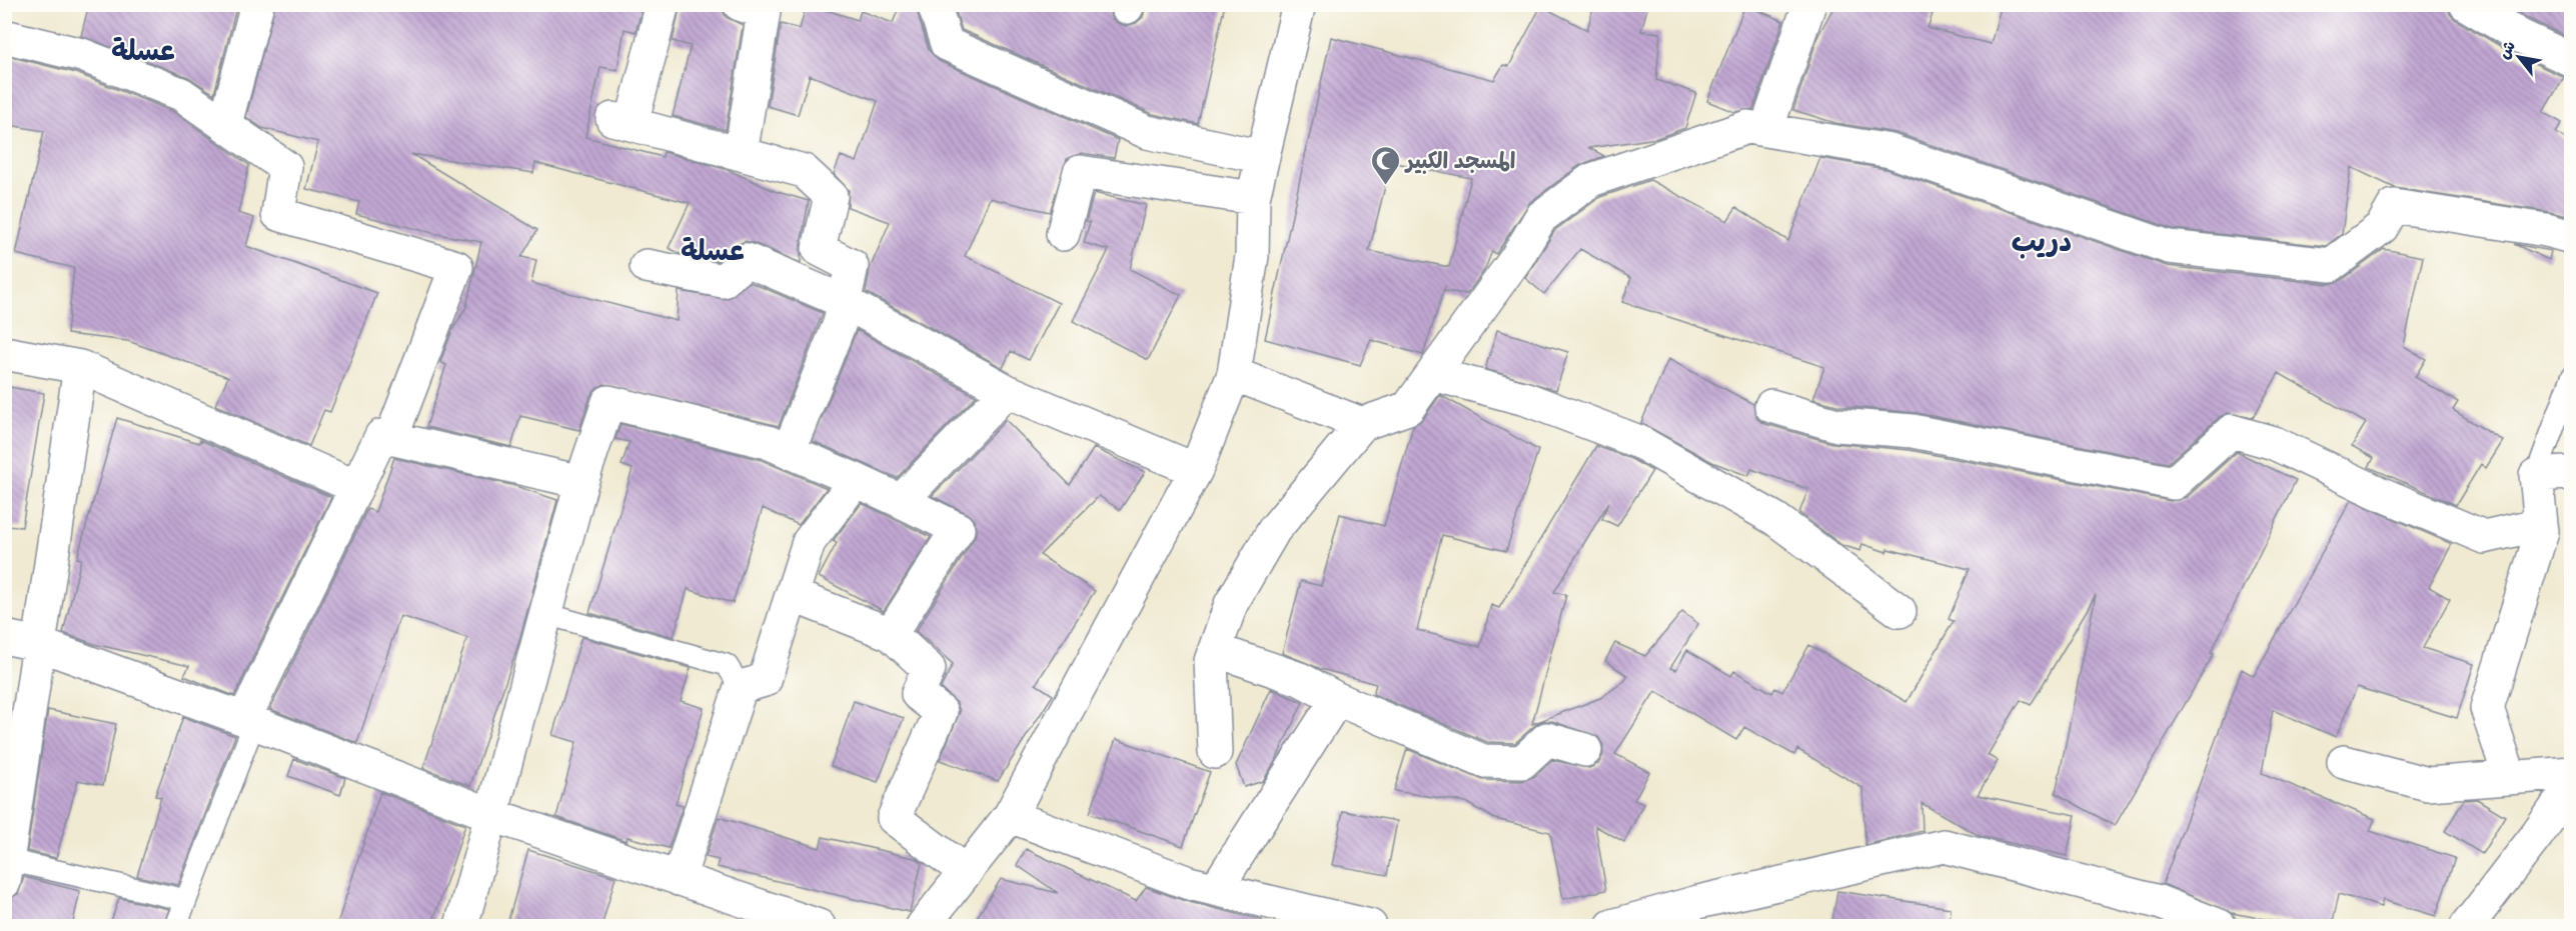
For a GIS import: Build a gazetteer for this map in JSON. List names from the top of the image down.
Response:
{
  "districts": ["عسلة", "دريب", "عسلة"],
  "places": {
    "mosque": ["المسجد الكبير"]
  },
  "north": "top left"
}
